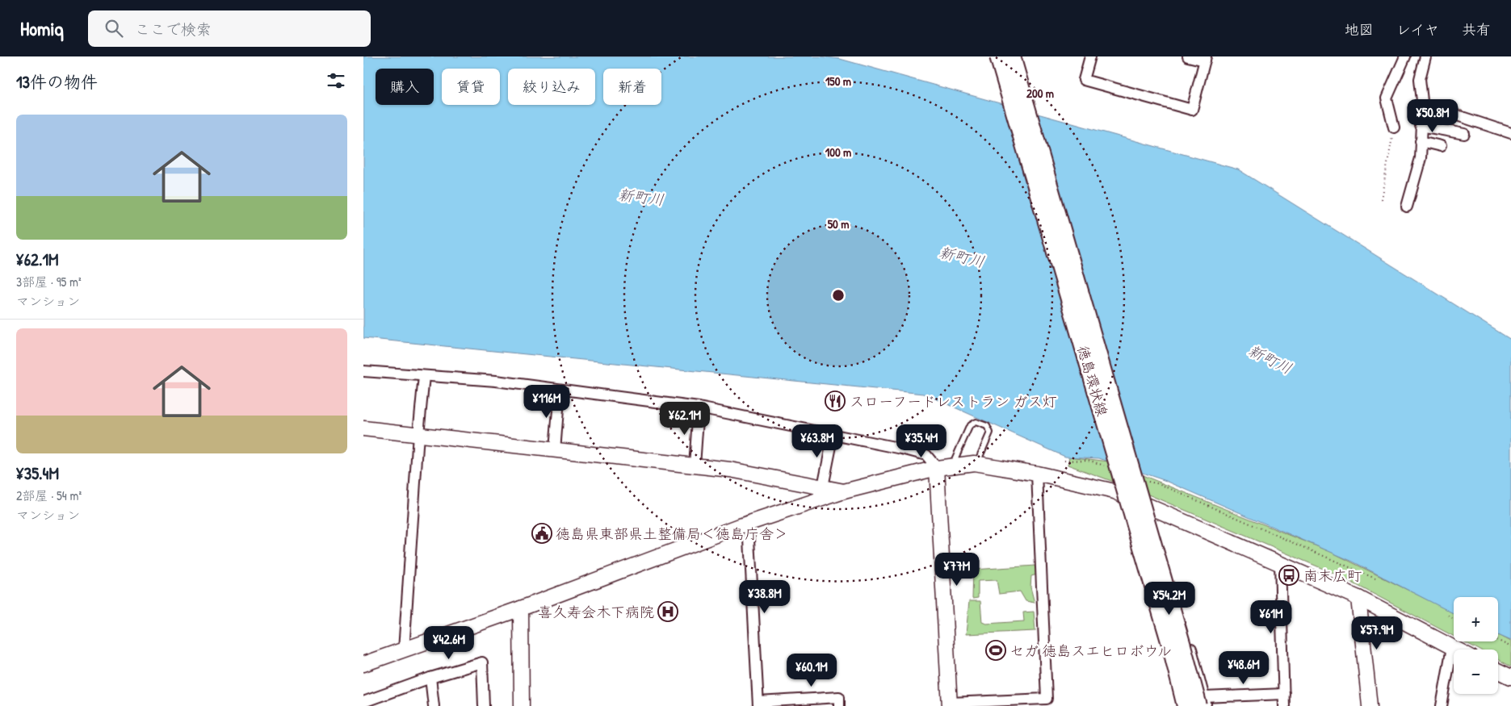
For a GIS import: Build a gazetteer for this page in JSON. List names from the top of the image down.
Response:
{
  "streets": {
    "main road": ["徳島環状線"]
  },
  "water": ["新町川"],
  "places": {
    "restaurant": ["スローフードレストラン ガス灯"],
    "public building": ["徳島県東部県土整備局＜徳島庁舎＞"],
    "bus stop": ["南末広町"],
    "hospital": ["喜久寿会木下病院"],
    "sports": ["セガ 徳島スエヒロボウル"]
  },
  "page": {
    "header": "Homiq",
    "search": "ここで検索",
    "nav": ["地図", "レイヤ", "共有"],
    "heading": "13件の物件",
    "chip": [
      "購入",
      "賃貸",
      "絞り込み",
      "新着"
    ],
    "price": [
      "¥50.8M",
      "¥116M",
      "¥62.1M",
      "¥63.8M",
      "¥35.4M",
      "¥77M",
      "¥38.8M",
      "¥54.2M",
      "¥61M",
      "¥57.9M",
      "¥42.6M",
      "¥48.6M",
      "¥60.1M"
    ],
    "list": [
      {
        "name": "¥62.1M",
        "note": "3部屋 · 95 m² · マンション"
      },
      {
        "name": "¥35.4M",
        "note": "2部屋 · 54 m² · マンション"
      }
    ],
    "map_buttons": ["+", "−"]
  },
  "rings": [
    "150 m",
    "200 m",
    "100 m",
    "50 m"
  ]
}
